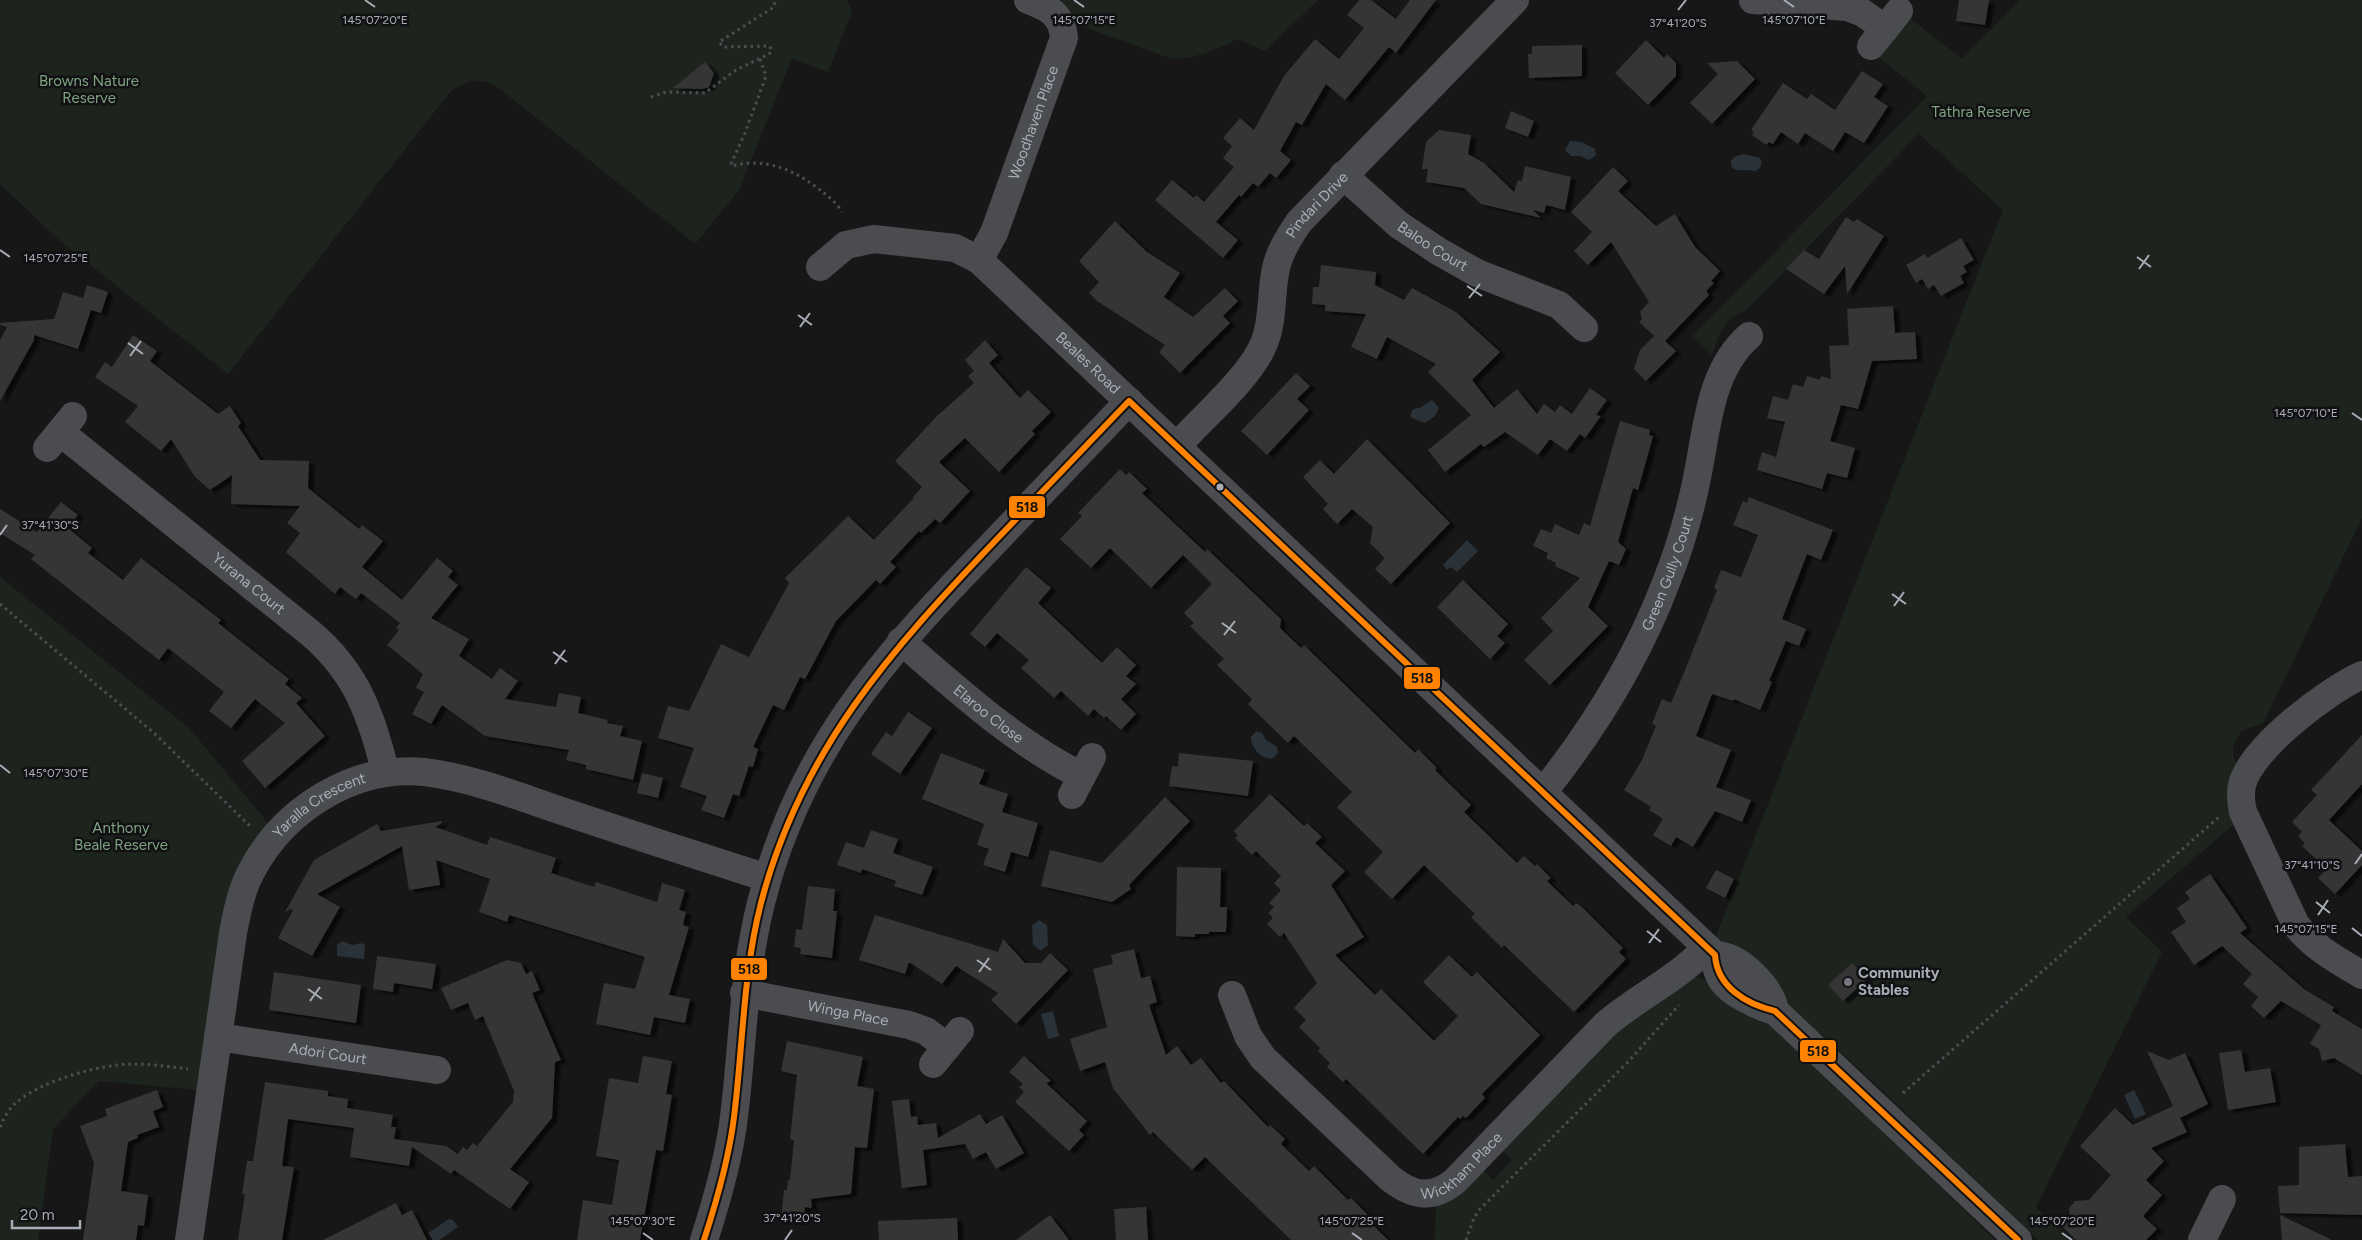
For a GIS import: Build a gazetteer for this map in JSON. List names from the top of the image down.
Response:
{
  "streets": {
    "street": [
      "Woodhaven Place",
      "Pindari Drive",
      "Baloo Court",
      "Beales Road",
      "Green Gully Court",
      "Yurana Court",
      "Elaroo Close",
      "Yaralla Crescent",
      "Winga Place",
      "Adori Court",
      "Wickham Place"
    ]
  },
  "crossings": [
    ["Woodhaven Place", "Beales Road"],
    ["Pindari Drive", "Baloo Court"],
    ["Pindari Drive", "Beales Road"],
    ["Beales Road", "Green Gully Court"],
    ["Beales Road", "Wickham Place"],
    ["Yurana Court", "Yaralla Crescent"],
    ["Yaralla Crescent", "Adori Court"]
  ],
  "parks": ["Browns Nature Reserve", "Tathra Reserve", "Anthony Beale Reserve"],
  "places": ["Community Stables"],
  "lines": ["transit line 518"],
  "scale_bar": "20 m",
  "coordinates": [
    "145°07'20\"E",
    "145°07'15\"E",
    "145°07'10\"E",
    "37°41'20\"S",
    "145°07'25\"E",
    "37°41'30\"S",
    "145°07'30\"E",
    "37°41'10\"S"
  ]
}
